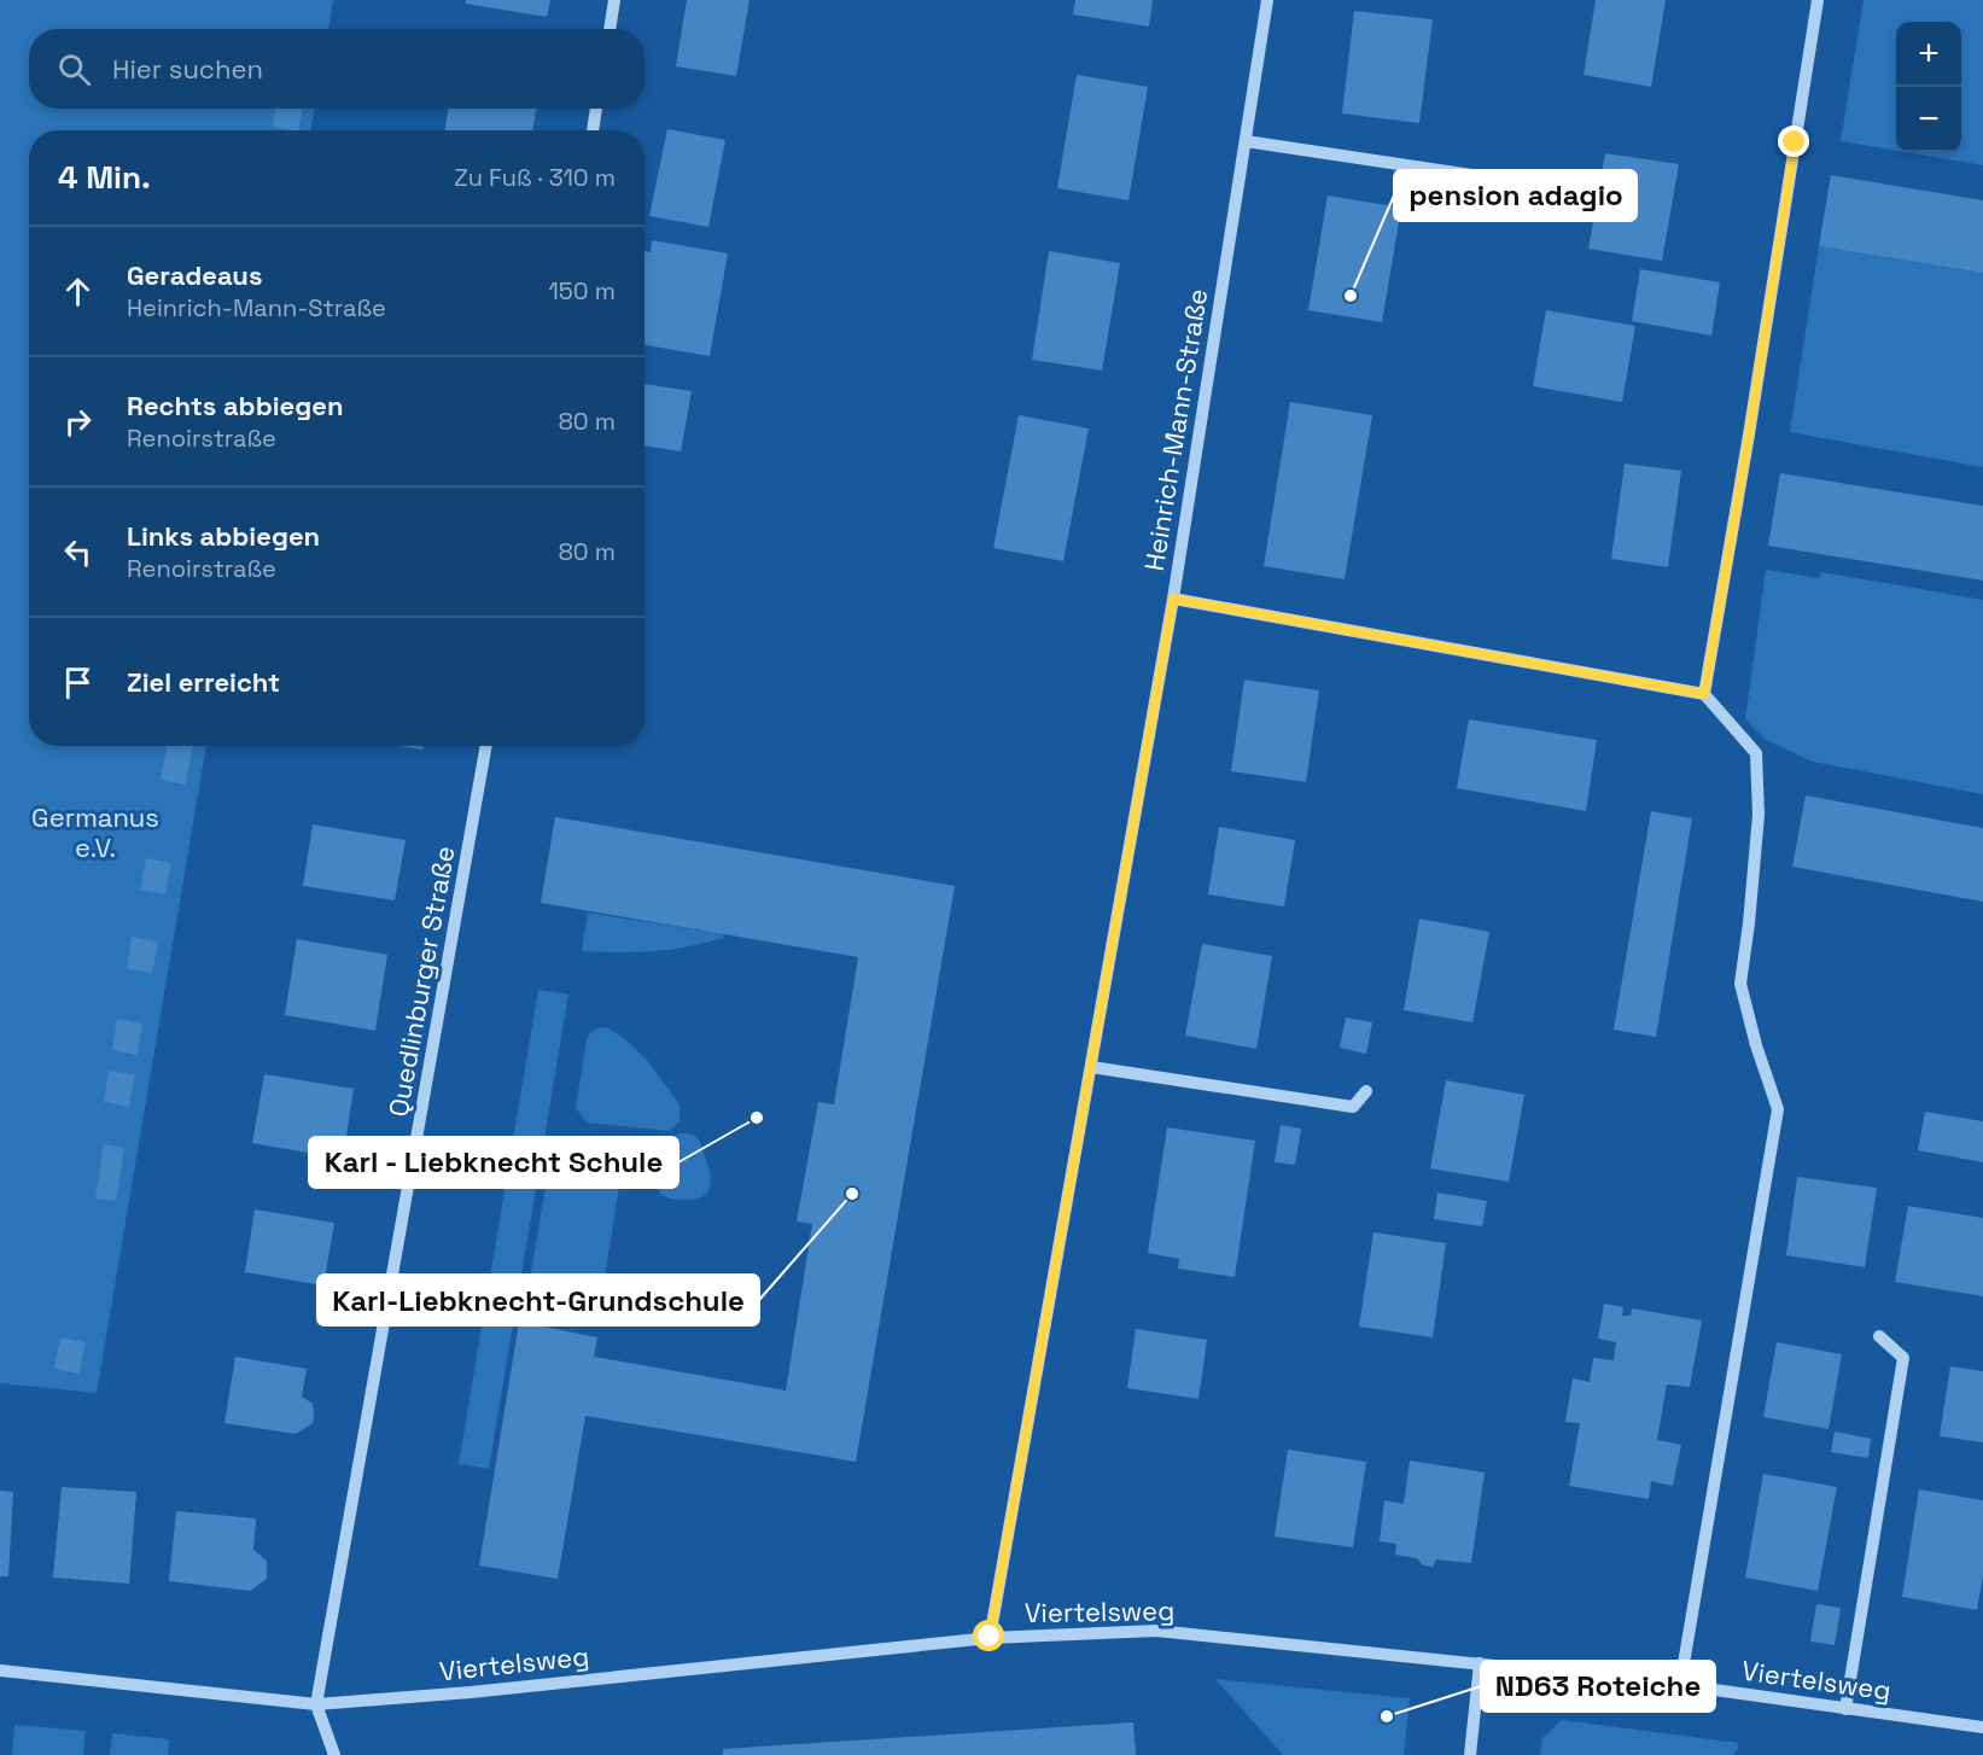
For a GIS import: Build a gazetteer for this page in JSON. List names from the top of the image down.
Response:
{
  "streets": {
    "street": ["Heinrich-Mann-Straße", "Quedlinburger Straße", "Viertelsweg"]
  },
  "crossings": [
    ["Heinrich-Mann-Straße", "Viertelsweg"],
    ["Quedlinburger Straße", "Viertelsweg"]
  ],
  "parks": ["Germanus e.V."],
  "places": [
    "pension adagio",
    "Karl - Liebknecht Schule",
    "Karl-Liebknecht-Grundschule",
    "ND63 Roteiche"
  ],
  "page": {
    "map_buttons": ["+", "−"],
    "search": "Hier suchen",
    "heading": ["4 Min.", "Zu Fuß · 310 m"],
    "list": [
      ["Geradeaus", "Heinrich-Mann-Straße", "150 m"],
      ["Rechts abbiegen", "Renoirstraße", "80 m"],
      ["Links abbiegen", "Renoirstraße", "80 m"],
      "Ziel erreicht"
    ]
  }
}
